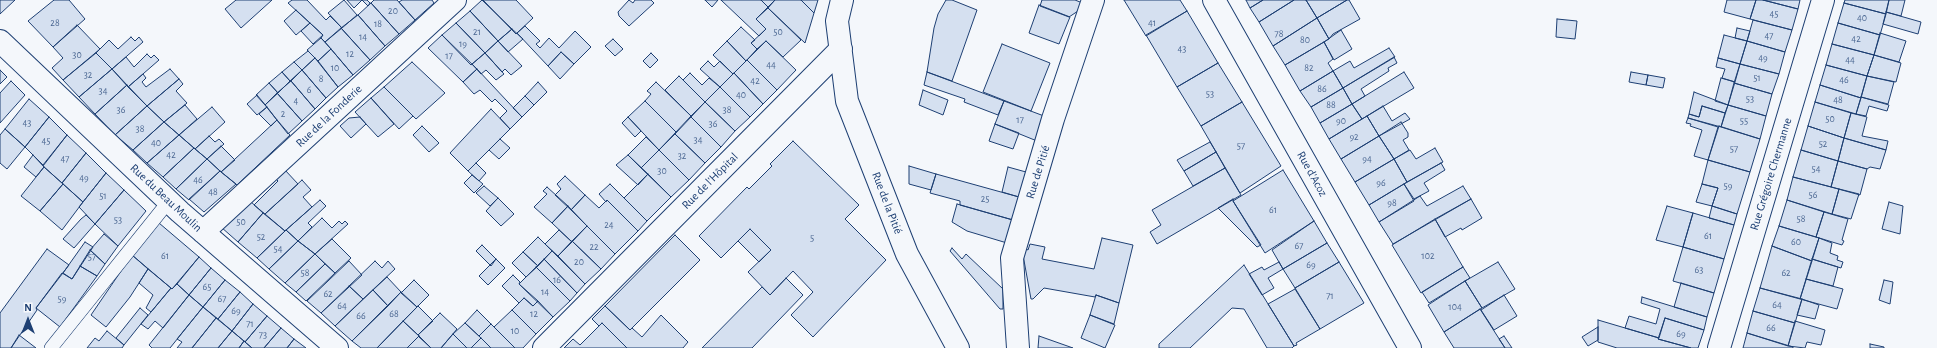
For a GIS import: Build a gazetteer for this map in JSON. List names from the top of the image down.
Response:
{
  "streets": {
    "street": [
      "Rue de la Fonderie",
      "Rue de Pitié",
      "Rue d'Acoz",
      "Rue Grégoire Chermanne",
      "Rue de l'Hôpital",
      "Rue du Beau Moulin",
      "Rue de la Pitié"
    ]
  },
  "crossings": [
    ["Rue de la Fonderie", "Rue du Beau Moulin"],
    ["Rue de l'Hôpital", "Rue de la Pitié"]
  ],
  "house_numbers": [
    "20",
    "45",
    "40",
    "28",
    "41",
    "18",
    "21",
    "50",
    "78",
    "47",
    "14",
    "42",
    "80",
    "19",
    "43",
    "12",
    "30",
    "17",
    "49",
    "44",
    "44",
    "10",
    "82",
    "32",
    "51",
    "8",
    "46",
    "42",
    "86",
    "6",
    "34",
    "53",
    "40",
    "53",
    "48",
    "4",
    "88",
    "36",
    "38",
    "2",
    "50",
    "17",
    "90",
    "55",
    "43",
    "36",
    "38",
    "92",
    "34",
    "45",
    "40",
    "52",
    "57",
    "57",
    "42",
    "32",
    "47",
    "94",
    "54",
    "30",
    "49",
    "46",
    "96",
    "59",
    "48",
    "56",
    "51",
    "25",
    "98",
    "61",
    "58",
    "53",
    "50",
    "24",
    "61",
    "52",
    "5",
    "60",
    "67",
    "22",
    "54",
    "61",
    "102",
    "57",
    "20",
    "69",
    "63",
    "58",
    "62",
    "16",
    "65",
    "14",
    "62",
    "71",
    "59",
    "67",
    "64",
    "64",
    "104",
    "69",
    "68",
    "12",
    "66",
    "71",
    "66",
    "10",
    "69",
    "73"
  ],
  "north": "top"
}
